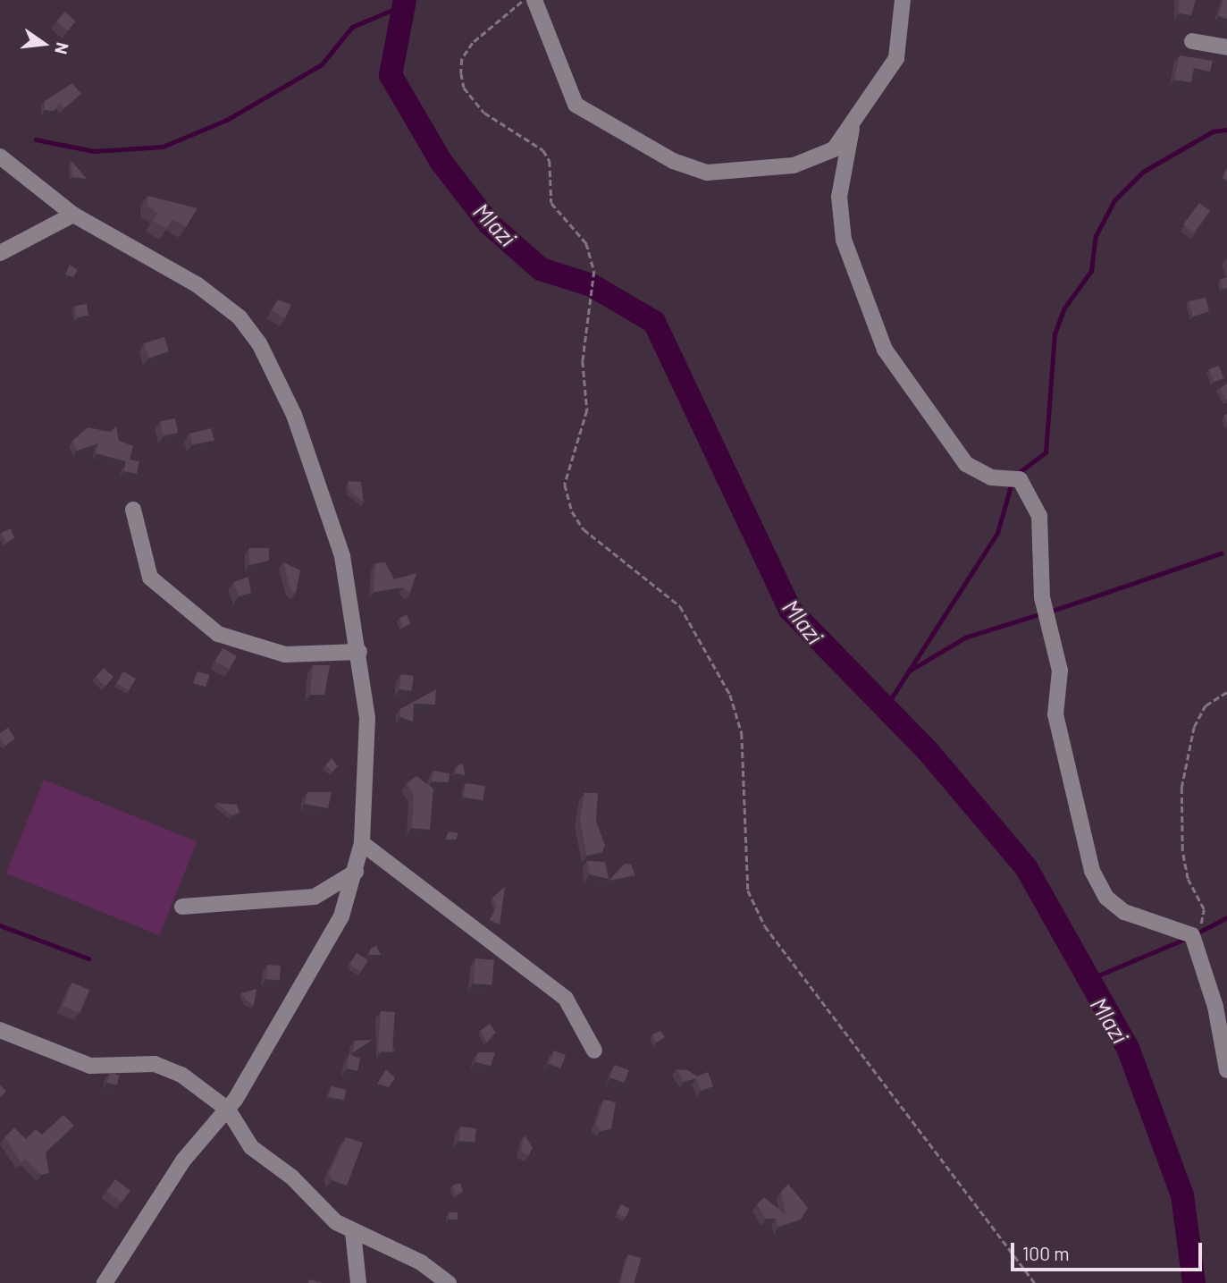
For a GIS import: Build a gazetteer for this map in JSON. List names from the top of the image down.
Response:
{
  "water": ["Mlazi"],
  "scale_bar": "100 m",
  "north": "right"
}
